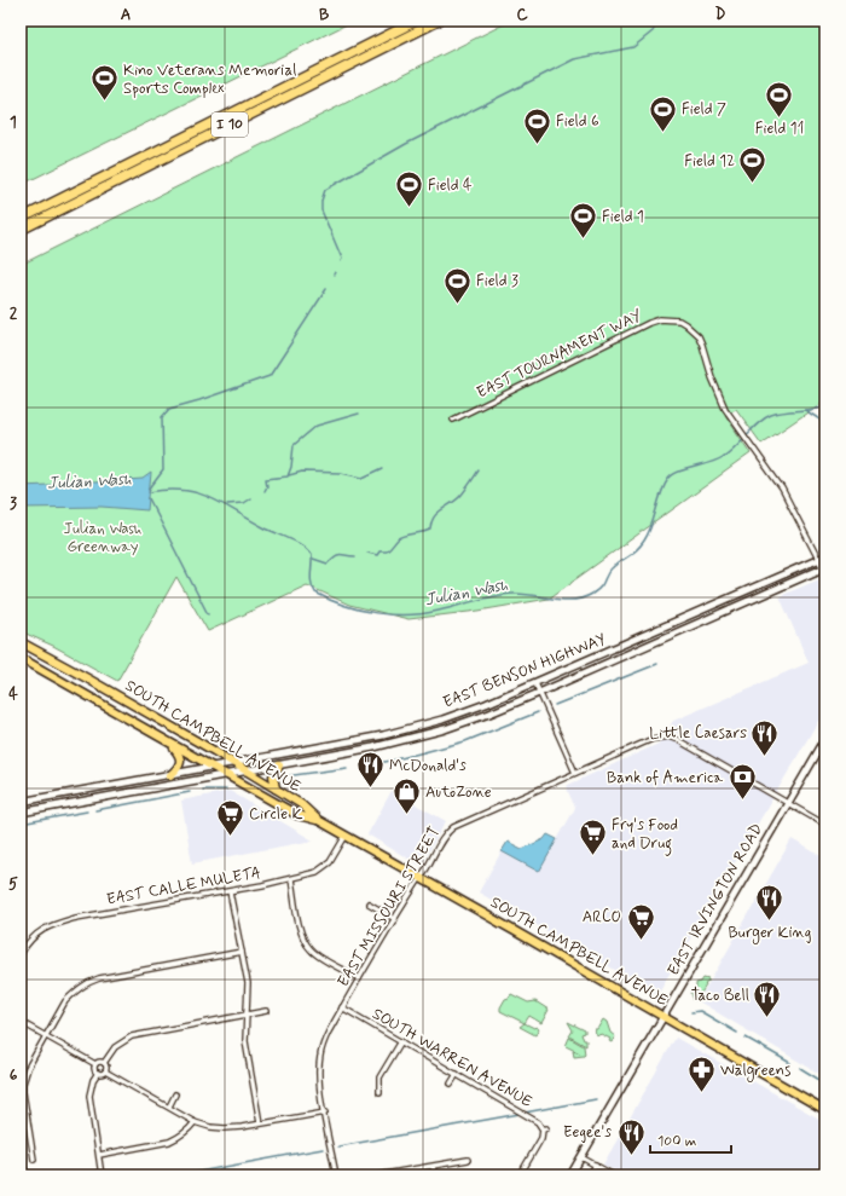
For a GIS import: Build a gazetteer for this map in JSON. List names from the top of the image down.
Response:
{
  "streets": {
    "highway": ["I 10"],
    "main road": ["EAST BENSON HIGHWAY", "SOUTH CAMPBELL AVENUE", "EAST IRVINGTON ROAD"],
    "street": [
      "EAST TOURNAMENT WAY",
      "EAST CALLE MULETA",
      "EAST MISSOURI STREET",
      "SOUTH WARREN AVENUE"
    ]
  },
  "crossings": [
    ["EAST TOURNAMENT WAY", "EAST BENSON HIGHWAY"],
    ["EAST BENSON HIGHWAY", "SOUTH CAMPBELL AVENUE"],
    ["SOUTH CAMPBELL AVENUE", "EAST CALLE MULETA"],
    ["SOUTH CAMPBELL AVENUE", "EAST IRVINGTON ROAD"],
    ["SOUTH CAMPBELL AVENUE", "EAST MISSOURI STREET"],
    ["EAST IRVINGTON ROAD", "EAST MISSOURI STREET"],
    ["EAST MISSOURI STREET", "SOUTH WARREN AVENUE"]
  ],
  "water": ["Julian Wash"],
  "parks": ["Julian Wash Greenway"],
  "places": {
    "sports": [
      "Kino Veterans Memorial Sports Complex",
      "Field 11",
      "Field 7",
      "Field 6",
      "Field 12",
      "Field 4",
      "Field 1",
      "Field 3"
    ],
    "restaurant": [
      "Little Caesars",
      "McDonald's",
      "Burger King",
      "Taco Bell",
      "Eegee's"
    ],
    "bank": ["Bank of America"],
    "shop": ["AutoZone"],
    "supermarket": ["Circle K", "Fry's Food and Drug", "ARCO"],
    "pharmacy": ["Walgreens"]
  },
  "scale_bar": "100 m",
  "grid": {
    "columns": [
      "A",
      "B",
      "C",
      "D"
    ],
    "rows": [
      "1",
      "2",
      "3",
      "4",
      "5",
      "6"
    ]
  }
}
